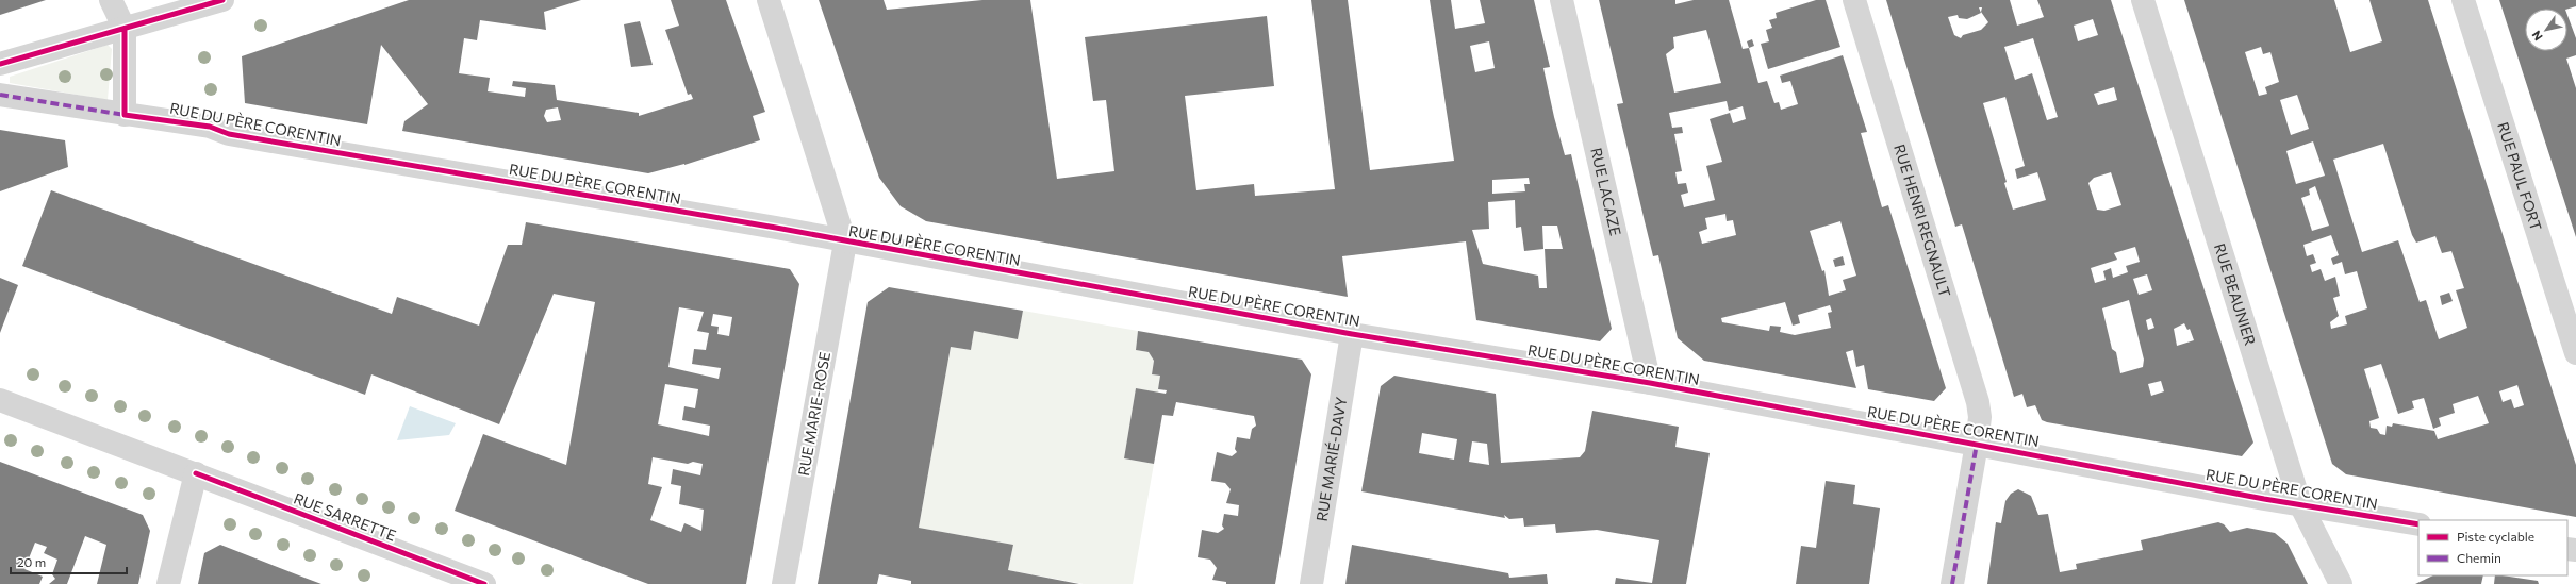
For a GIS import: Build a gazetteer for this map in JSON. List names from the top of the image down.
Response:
{
  "streets": {
    "street": [
      "RUE DU PÈRE CORENTIN",
      "RUE PAUL FORT",
      "RUE LACAZE",
      "RUE HENRI REGNAULT",
      "RUE BEAUNIER",
      "RUE MARIE-ROSE",
      "RUE MARIÉ-DAVY",
      "RUE SARRETTE"
    ]
  },
  "crossings": [
    ["RUE DU PÈRE CORENTIN", "RUE LACAZE"],
    ["RUE DU PÈRE CORENTIN", "RUE HENRI REGNAULT"],
    ["RUE DU PÈRE CORENTIN", "RUE BEAUNIER"],
    ["RUE DU PÈRE CORENTIN", "RUE MARIE-ROSE"],
    ["RUE DU PÈRE CORENTIN", "RUE MARIÉ-DAVY"]
  ],
  "legend": ["Piste cyclable", "Chemin"],
  "scale_bar": "20 m",
  "north": "bottom left"
}
